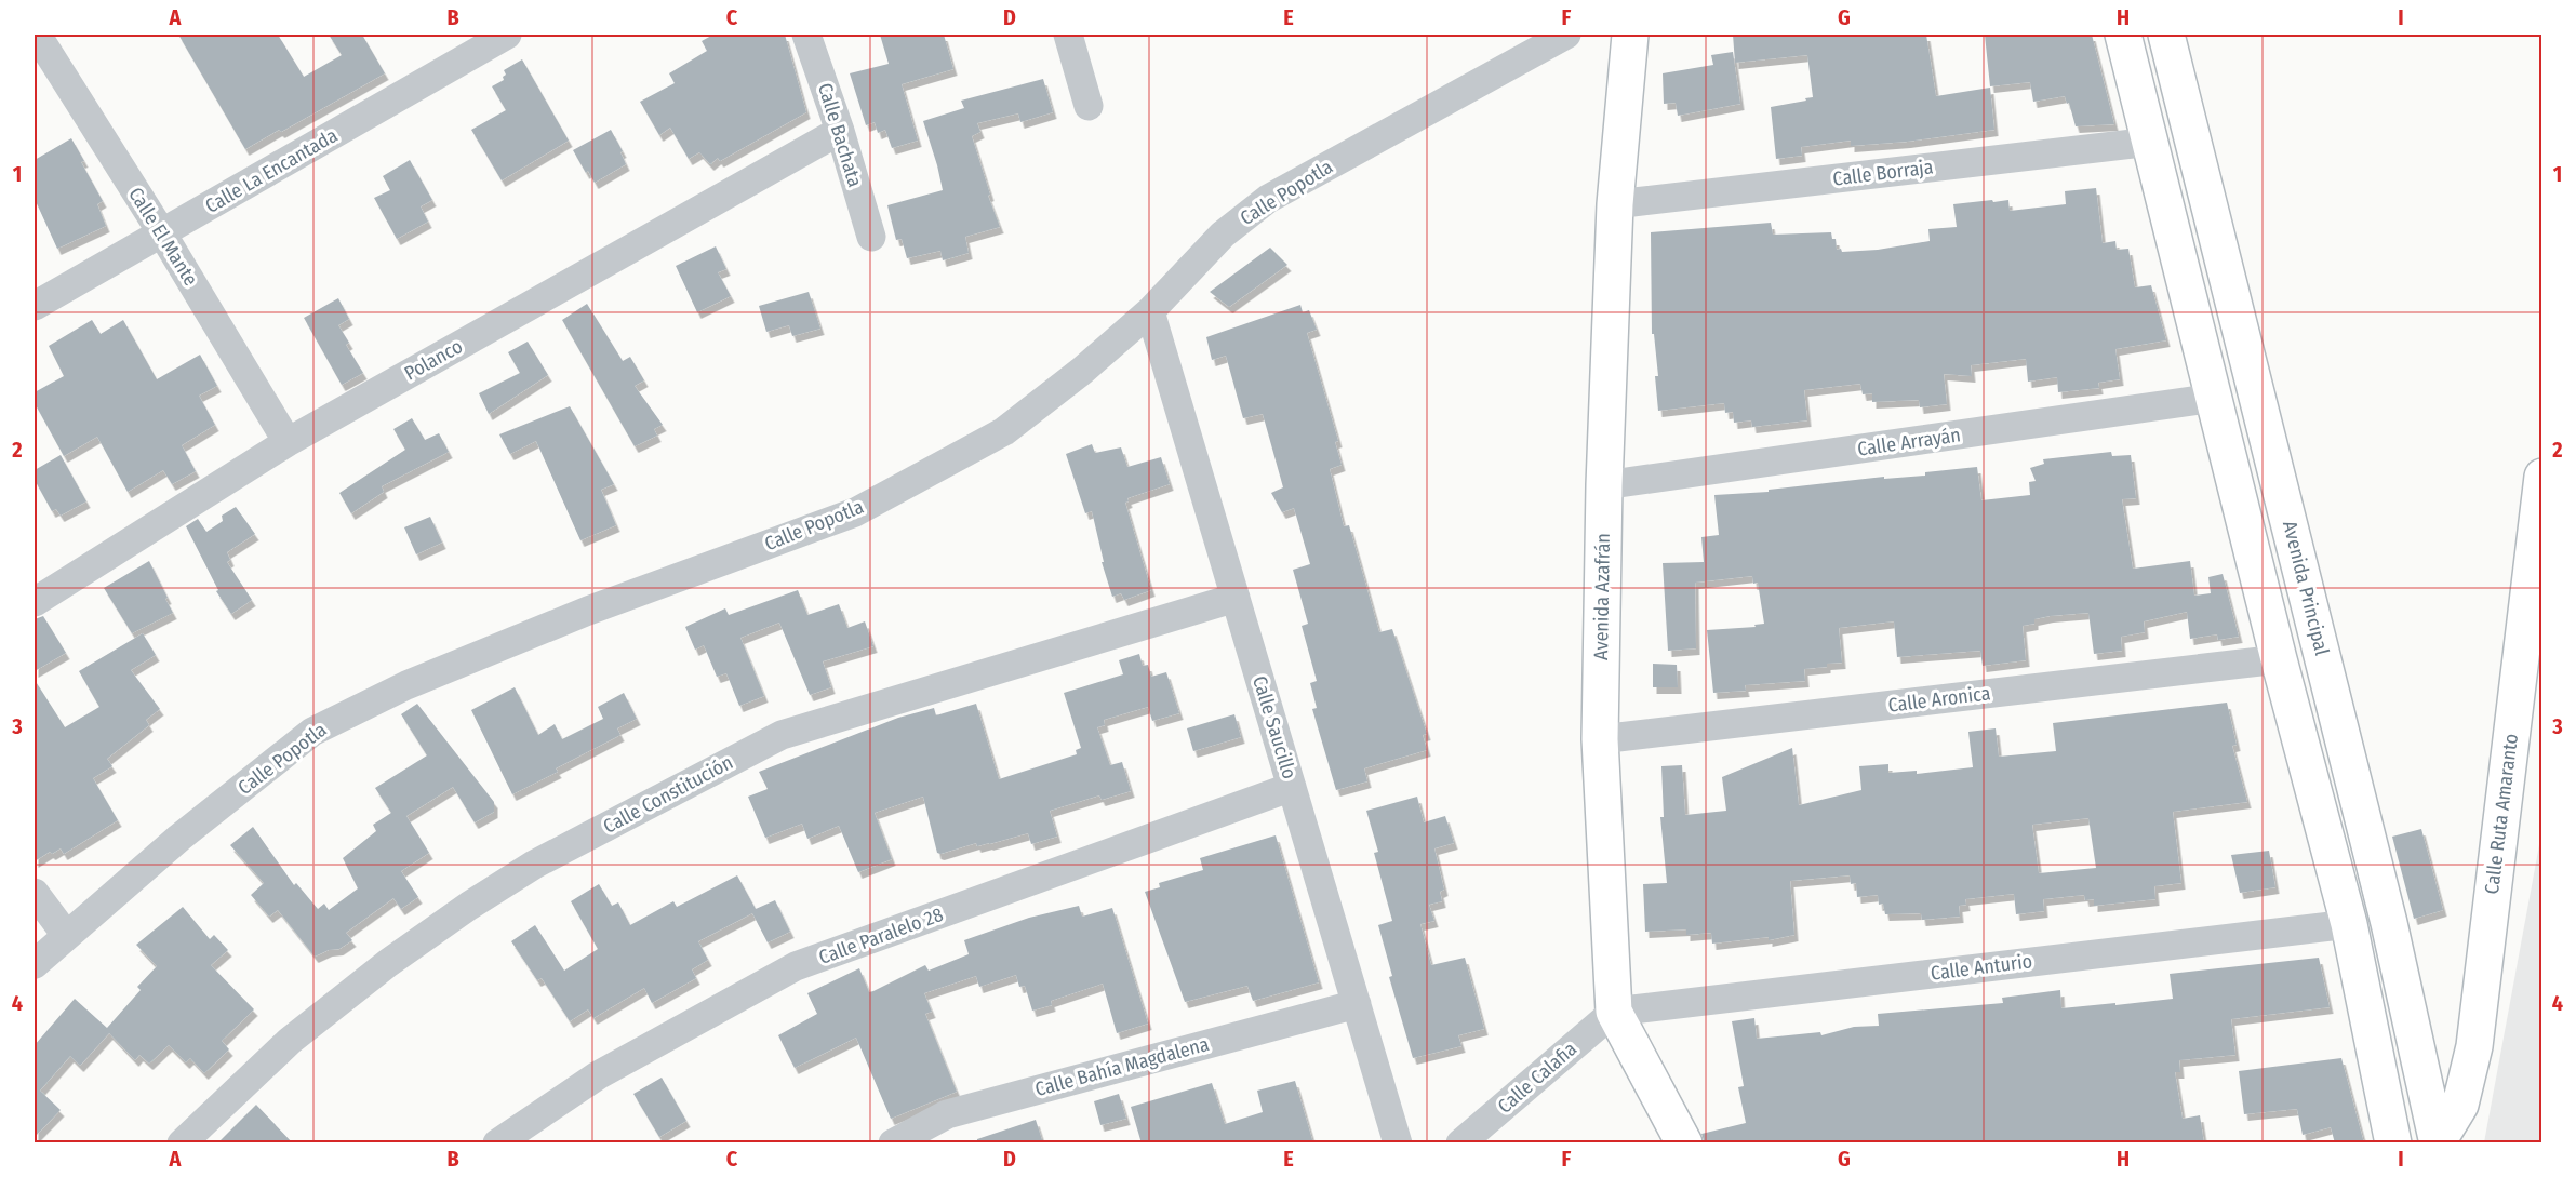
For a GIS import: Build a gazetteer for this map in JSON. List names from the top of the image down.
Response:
{
  "streets": {
    "street": [
      "Calle Bachata",
      "Calle La Encantada",
      "Calle Borraja",
      "Calle Popotla",
      "Calle El Mante",
      "Polanco",
      "Calle Arrayán",
      "Avenida Principal",
      "Avenida Azafrán",
      "Calle Aronica",
      "Calle Saucillo",
      "Calle Constitución",
      "Calle Ruta Amaranto",
      "Calle Paralelo 28",
      "Calle Anturio",
      "Calle Bahía Magdalena",
      "Calle Calafia"
    ]
  },
  "crossings": [
    ["Calle Bachata", "Polanco"],
    ["Calle La Encantada", "Calle El Mante"],
    ["Calle Borraja", "Avenida Azafrán"],
    ["Calle Popotla", "Calle Saucillo"],
    ["Calle El Mante", "Polanco"],
    ["Calle Arrayán", "Avenida Azafrán"],
    ["Avenida Principal", "Calle Ruta Amaranto"],
    ["Avenida Azafrán", "Calle Aronica"],
    ["Avenida Azafrán", "Calle Anturio"],
    ["Avenida Azafrán", "Calle Calafia"],
    ["Calle Saucillo", "Calle Constitución"],
    ["Calle Saucillo", "Calle Paralelo 28"],
    ["Calle Saucillo", "Calle Bahía Magdalena"],
    ["Calle Anturio", "Calle Calafia"]
  ],
  "grid": {
    "columns": [
      "A",
      "B",
      "C",
      "D",
      "E",
      "F",
      "G",
      "H",
      "I"
    ],
    "rows": [
      "1",
      "2",
      "3",
      "4"
    ]
  }
}
